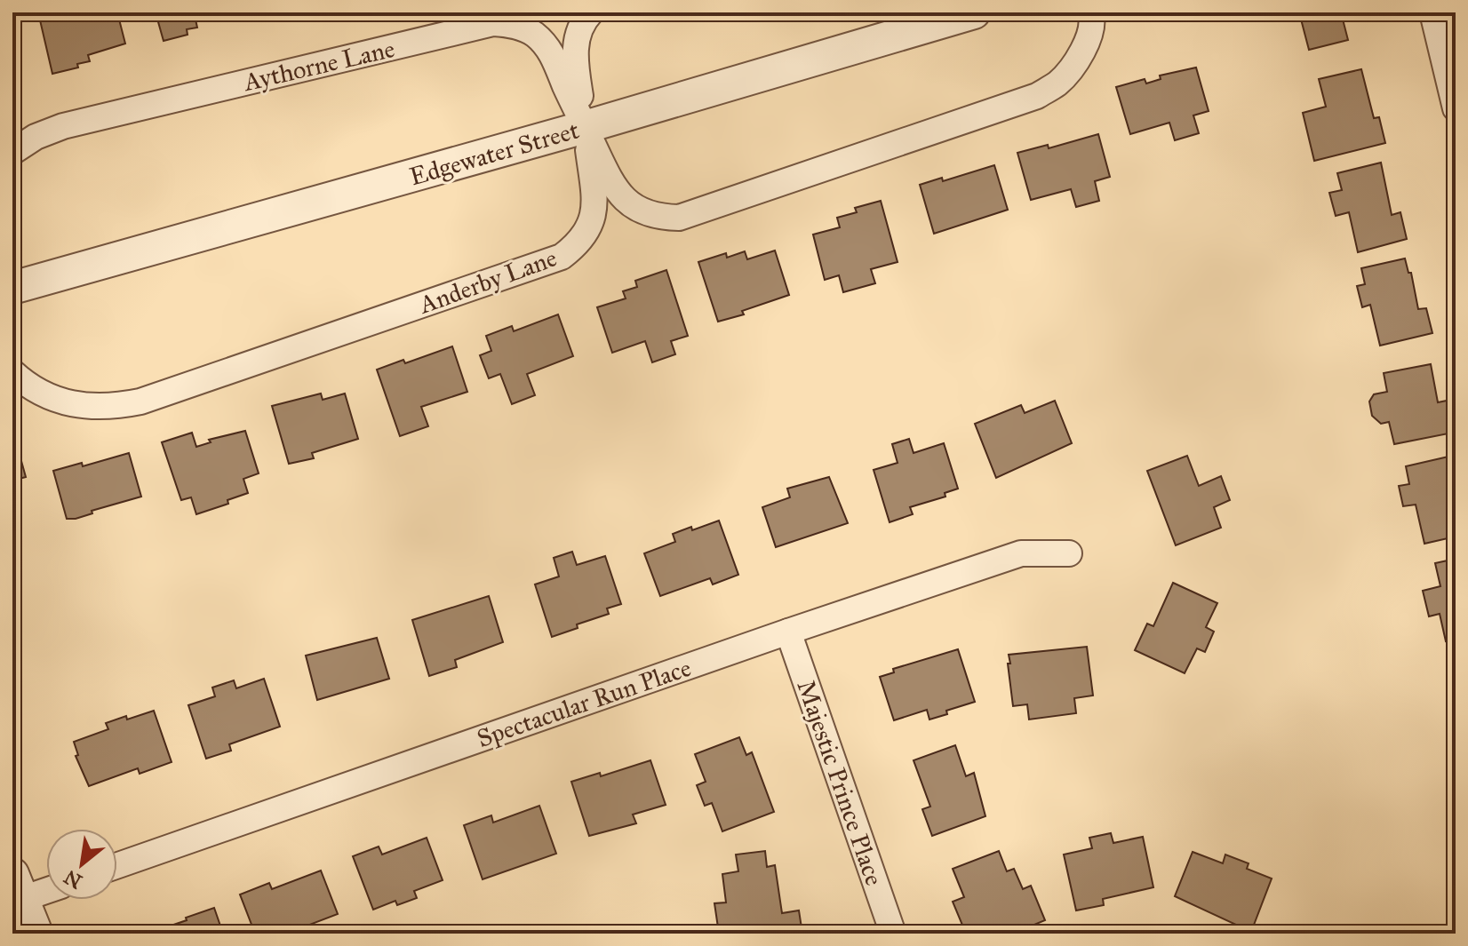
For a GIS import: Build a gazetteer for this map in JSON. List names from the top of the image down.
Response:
{
  "streets": {
    "street": [
      "Aythorne Lane",
      "Edgewater Street",
      "Anderby Lane",
      "Spectacular Run Place",
      "Majestic Prince Place"
    ]
  },
  "crossings": [
    ["Aythorne Lane", "Edgewater Street"],
    ["Aythorne Lane", "Anderby Lane"],
    ["Edgewater Street", "Anderby Lane"],
    ["Spectacular Run Place", "Majestic Prince Place"]
  ],
  "north": "bottom left"
}
